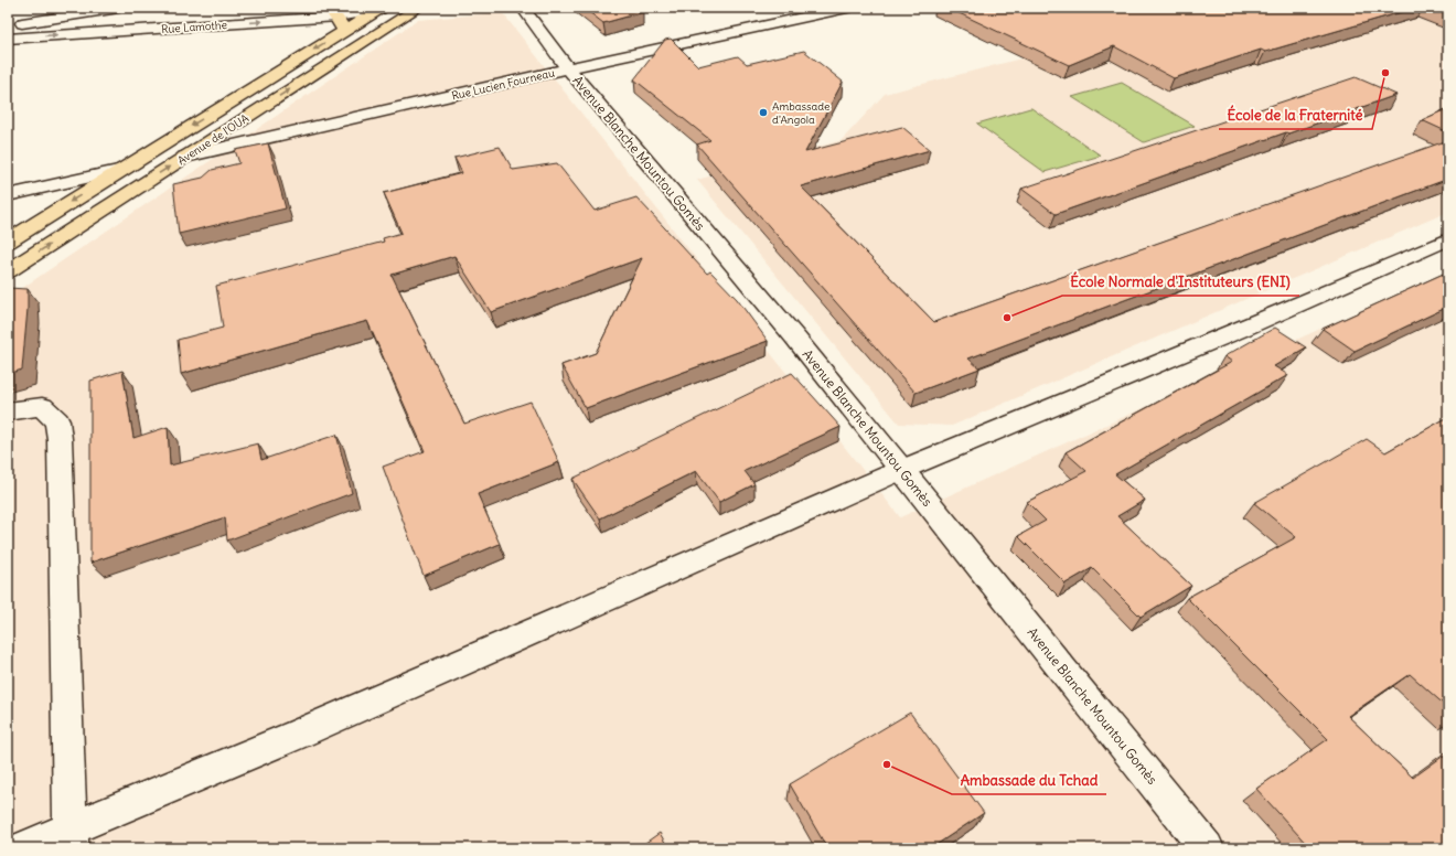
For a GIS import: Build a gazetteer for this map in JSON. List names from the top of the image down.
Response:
{
  "streets": {
    "main road": ["Avenue de l'OUA"],
    "street": ["Rue Lamothe", "Rue Lucien Fourneau", "Avenue Blanche Mountou Gomès"]
  },
  "crossings": [
    ["Rue Lamothe", "Avenue de l'OUA"],
    ["Rue Lucien Fourneau", "Avenue de l'OUA"],
    ["Rue Lucien Fourneau", "Avenue Blanche Mountou Gomès"]
  ],
  "places": [
    "École de la Fraternité",
    "Ambassade d'Angola",
    "École Normale d'Instituteurs (ENI)",
    "Ambassade du Tchad"
  ]
}
